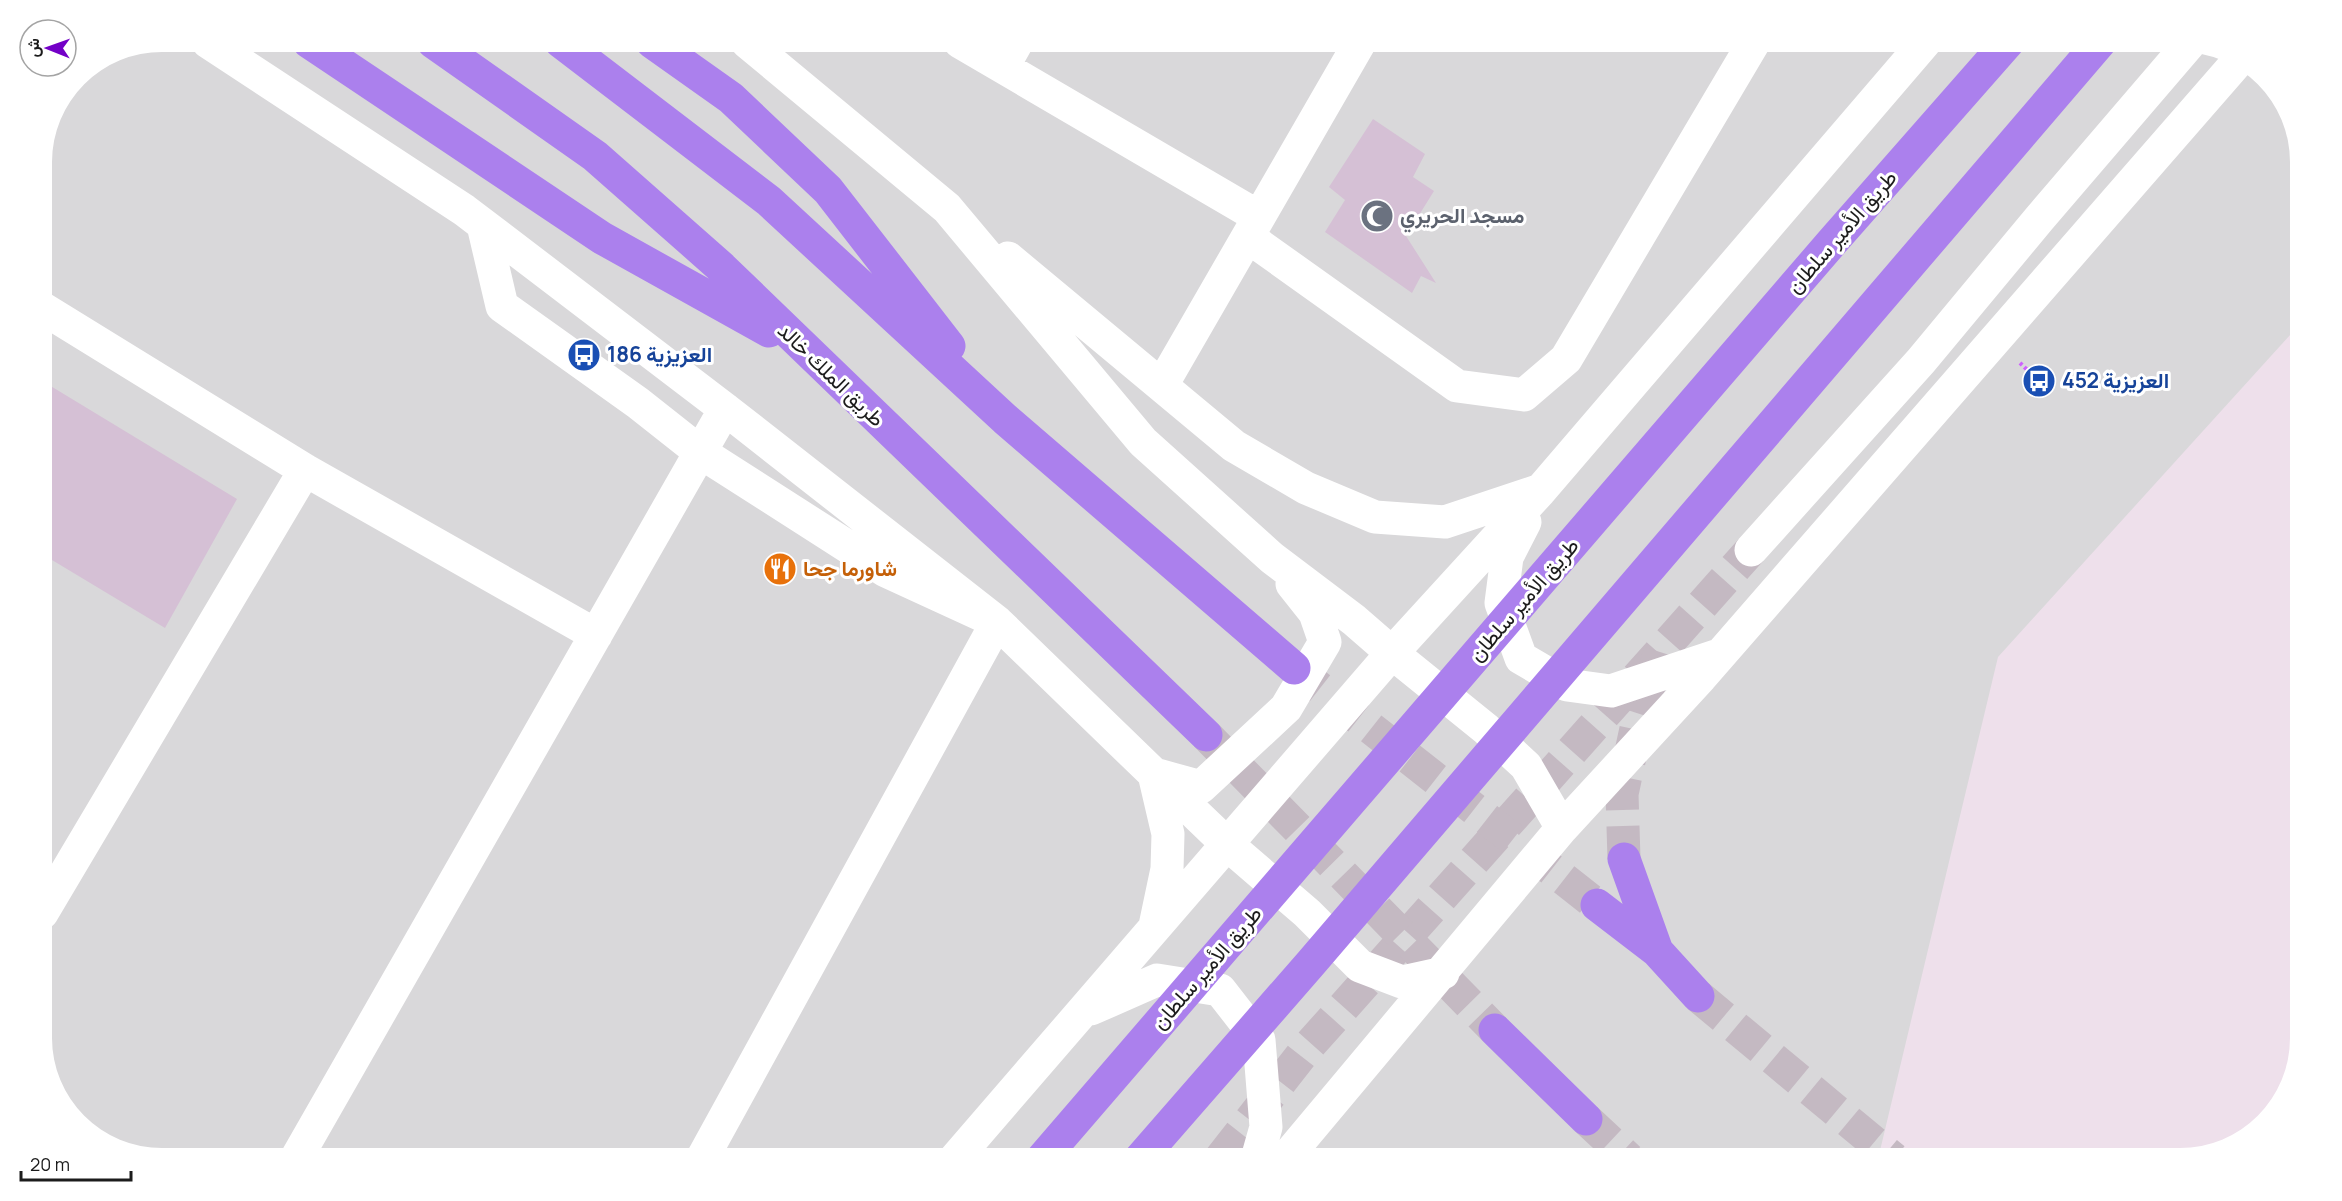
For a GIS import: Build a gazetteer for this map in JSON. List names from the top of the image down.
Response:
{
  "streets": {
    "highway": ["طريق الأمير سلطان", "طريق الملك خالد"]
  },
  "places": {
    "mosque": ["مسجد الحريري"],
    "bus stop": ["العزيزية 186", "العزيزية 452"],
    "restaurant": ["شاورما جحا"]
  },
  "scale_bar": "20 m",
  "north": "left"
}
